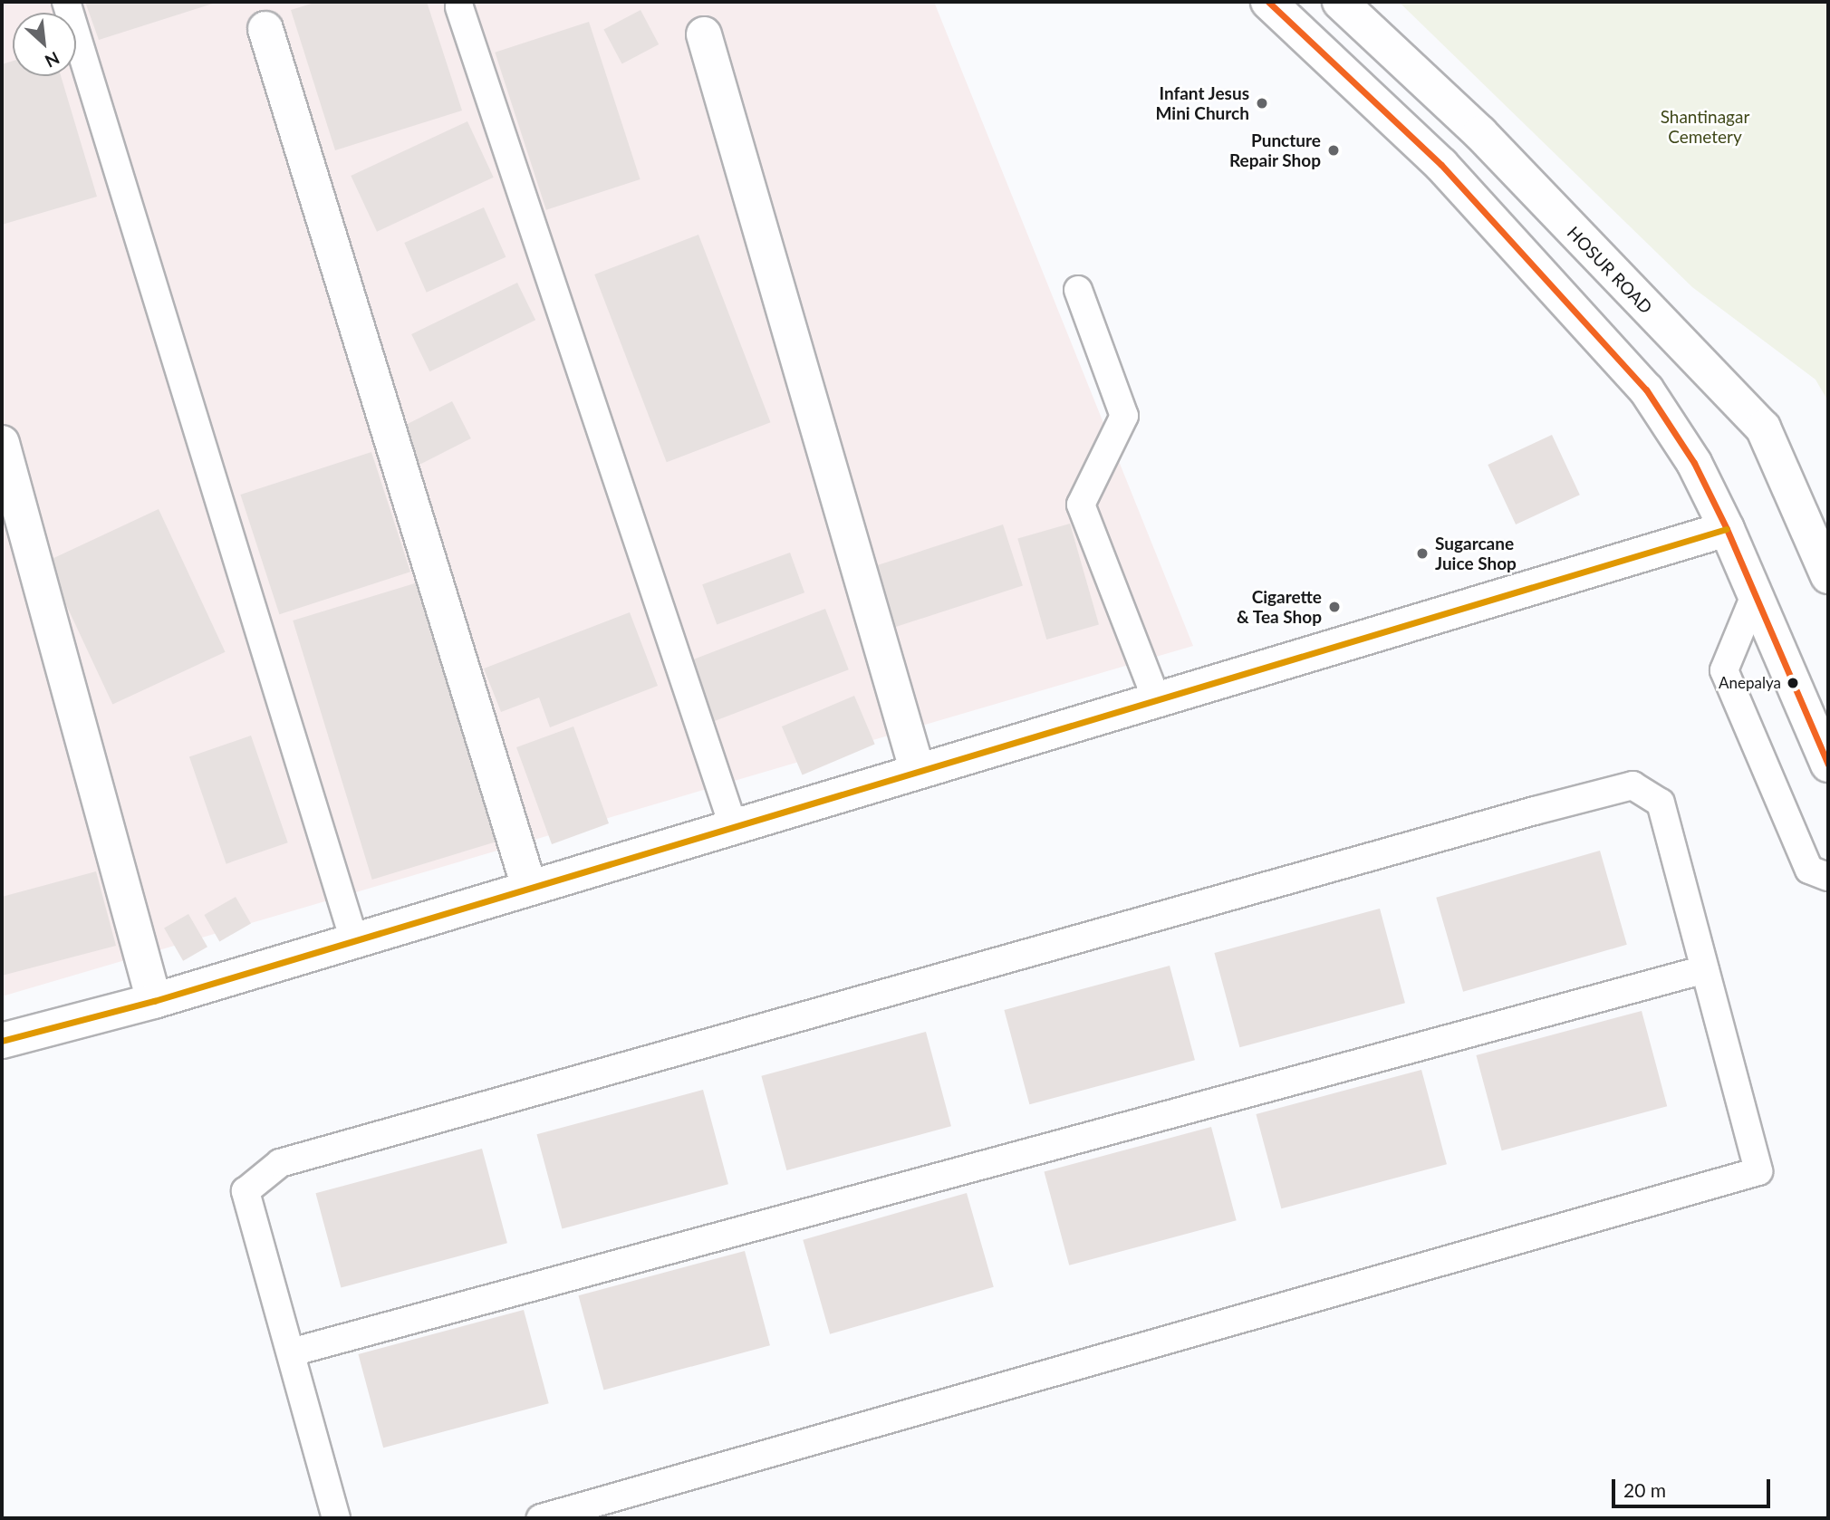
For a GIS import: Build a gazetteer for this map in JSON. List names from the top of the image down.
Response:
{
  "streets": {
    "street": ["HOSUR ROAD"]
  },
  "parks": ["Shantinagar Cemetery"],
  "places": [
    "Infant Jesus Mini Church",
    "Puncture Repair Shop",
    "Sugarcane Juice Shop",
    "Cigarette & Tea Shop",
    "Anepalya"
  ],
  "scale_bar": "20 m",
  "north": "bottom right"
}
